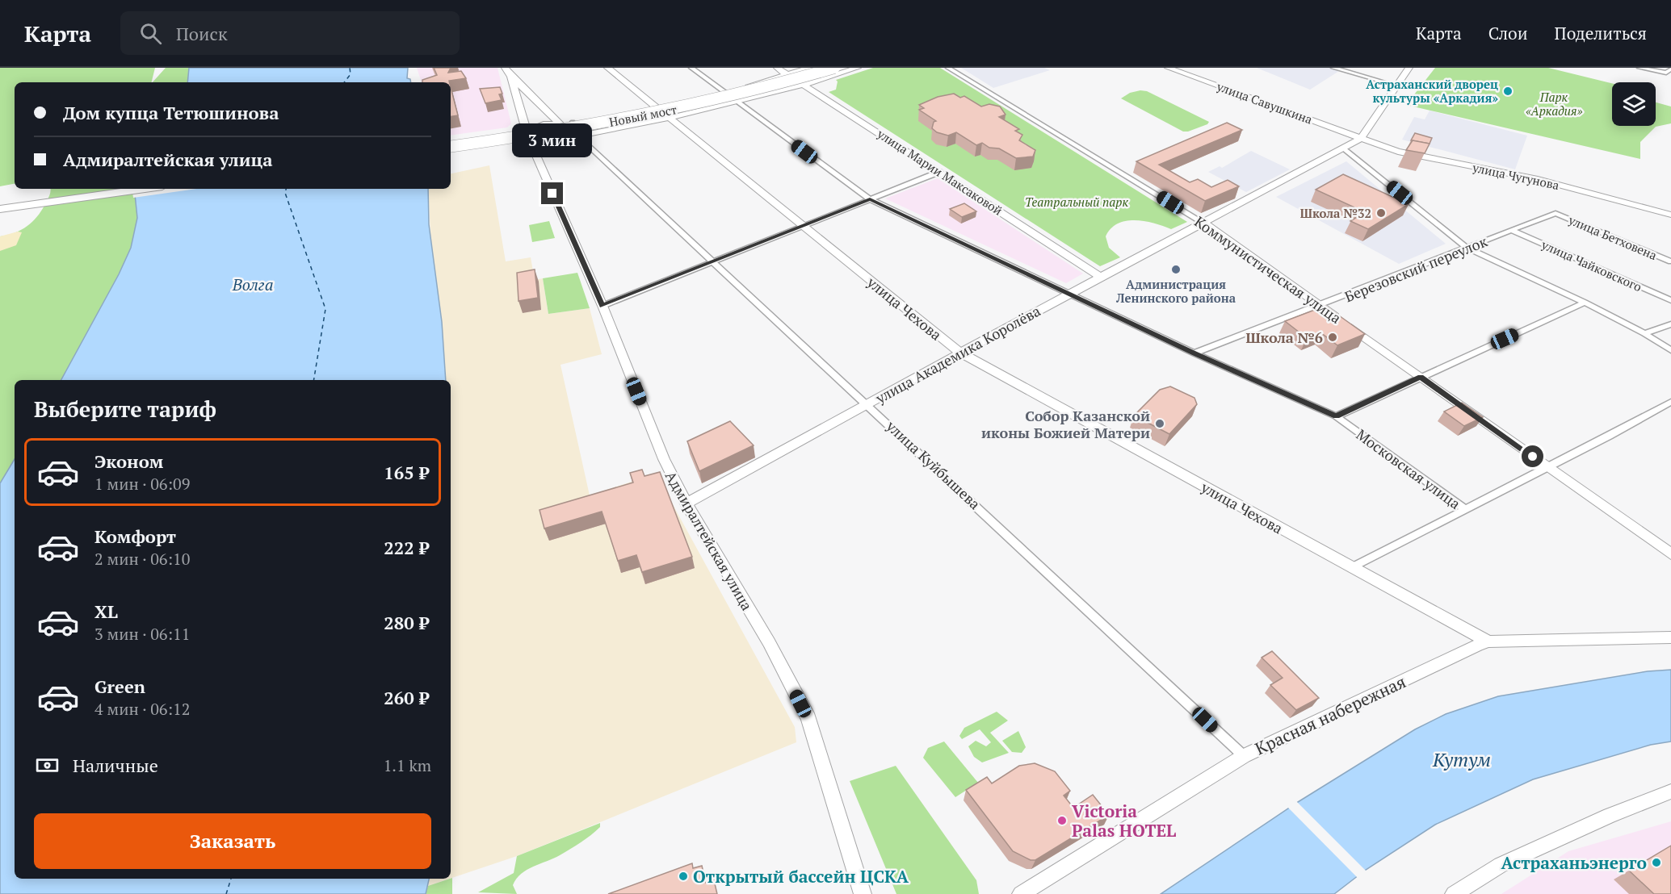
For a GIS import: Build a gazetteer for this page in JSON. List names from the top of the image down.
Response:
{
  "streets": {
    "highway": ["Новый мост"],
    "main road": [
      "улица Савушкина",
      "улица Марии Максаковой",
      "улица Чугунова",
      "Коммунистическая улица",
      "улица Чехова",
      "улица Академика Королёва",
      "Адмиралтейская улица",
      "Красная набережная"
    ],
    "street": [
      "улица Бетховена",
      "улица Чайковского",
      "Березовский переулок",
      "улица Куйбышева",
      "Московская улица"
    ]
  },
  "crossings": [
    ["улица Савушкина", "улица Чугунова"],
    ["улица Савушкина", "улица Академика Королёва"],
    ["улица Марии Максаковой", "улица Академика Королёва"],
    ["улица Чугунова", "улица Академика Королёва"],
    ["улица Бетховена", "Березовский переулок"],
    ["улица Чайковского", "Березовский переулок"],
    ["Березовский переулок", "Коммунистическая улица"],
    ["Березовский переулок", "Московская улица"],
    ["Коммунистическая улица", "улица Академика Королёва"],
    ["улица Чехова", "улица Академика Королёва"],
    ["улица Чехова", "Красная набережная"],
    ["улица Академика Королёва", "улица Куйбышева"],
    ["улица Академика Королёва", "Московская улица"],
    ["улица Академика Королёва", "Адмиралтейская улица"],
    ["улица Куйбышева", "Красная набережная"]
  ],
  "water": ["Волга", "Кутум"],
  "parks": ["Парк «Аркадия»", "Театральный парк"],
  "places": [
    "Астраханский дворец культуры «Аркадия»",
    "Школа №32",
    "Администрация Ленинского района",
    "Школа №6",
    "Собор Казанской иконы Божией Матери",
    "Victoria Palas HOTEL",
    "Астраханьэнерго",
    "Открытый бассейн ЦСКА"
  ],
  "page": {
    "header": "Карта",
    "search": "Поиск",
    "nav": ["Карта", "Слои", "Поделиться"],
    "banner": ["Дом купца Тетюшинова", "Адмиралтейская улица"],
    "bubble": "3 мин",
    "heading": "Выберите тариф",
    "list": [
      {
        "name": "Эконом",
        "note": "1 мин · 06:09",
        "value": "165 ₽"
      },
      {
        "name": "Комфорт",
        "note": "2 мин · 06:10",
        "value": "222 ₽"
      },
      {
        "name": "XL",
        "note": "3 мин · 06:11",
        "value": "280 ₽"
      },
      {
        "name": "Green",
        "note": "4 мин · 06:12",
        "value": "260 ₽"
      }
    ],
    "pay": ["Наличные", "1.1 km"],
    "buttons": "Заказать"
  }
}
